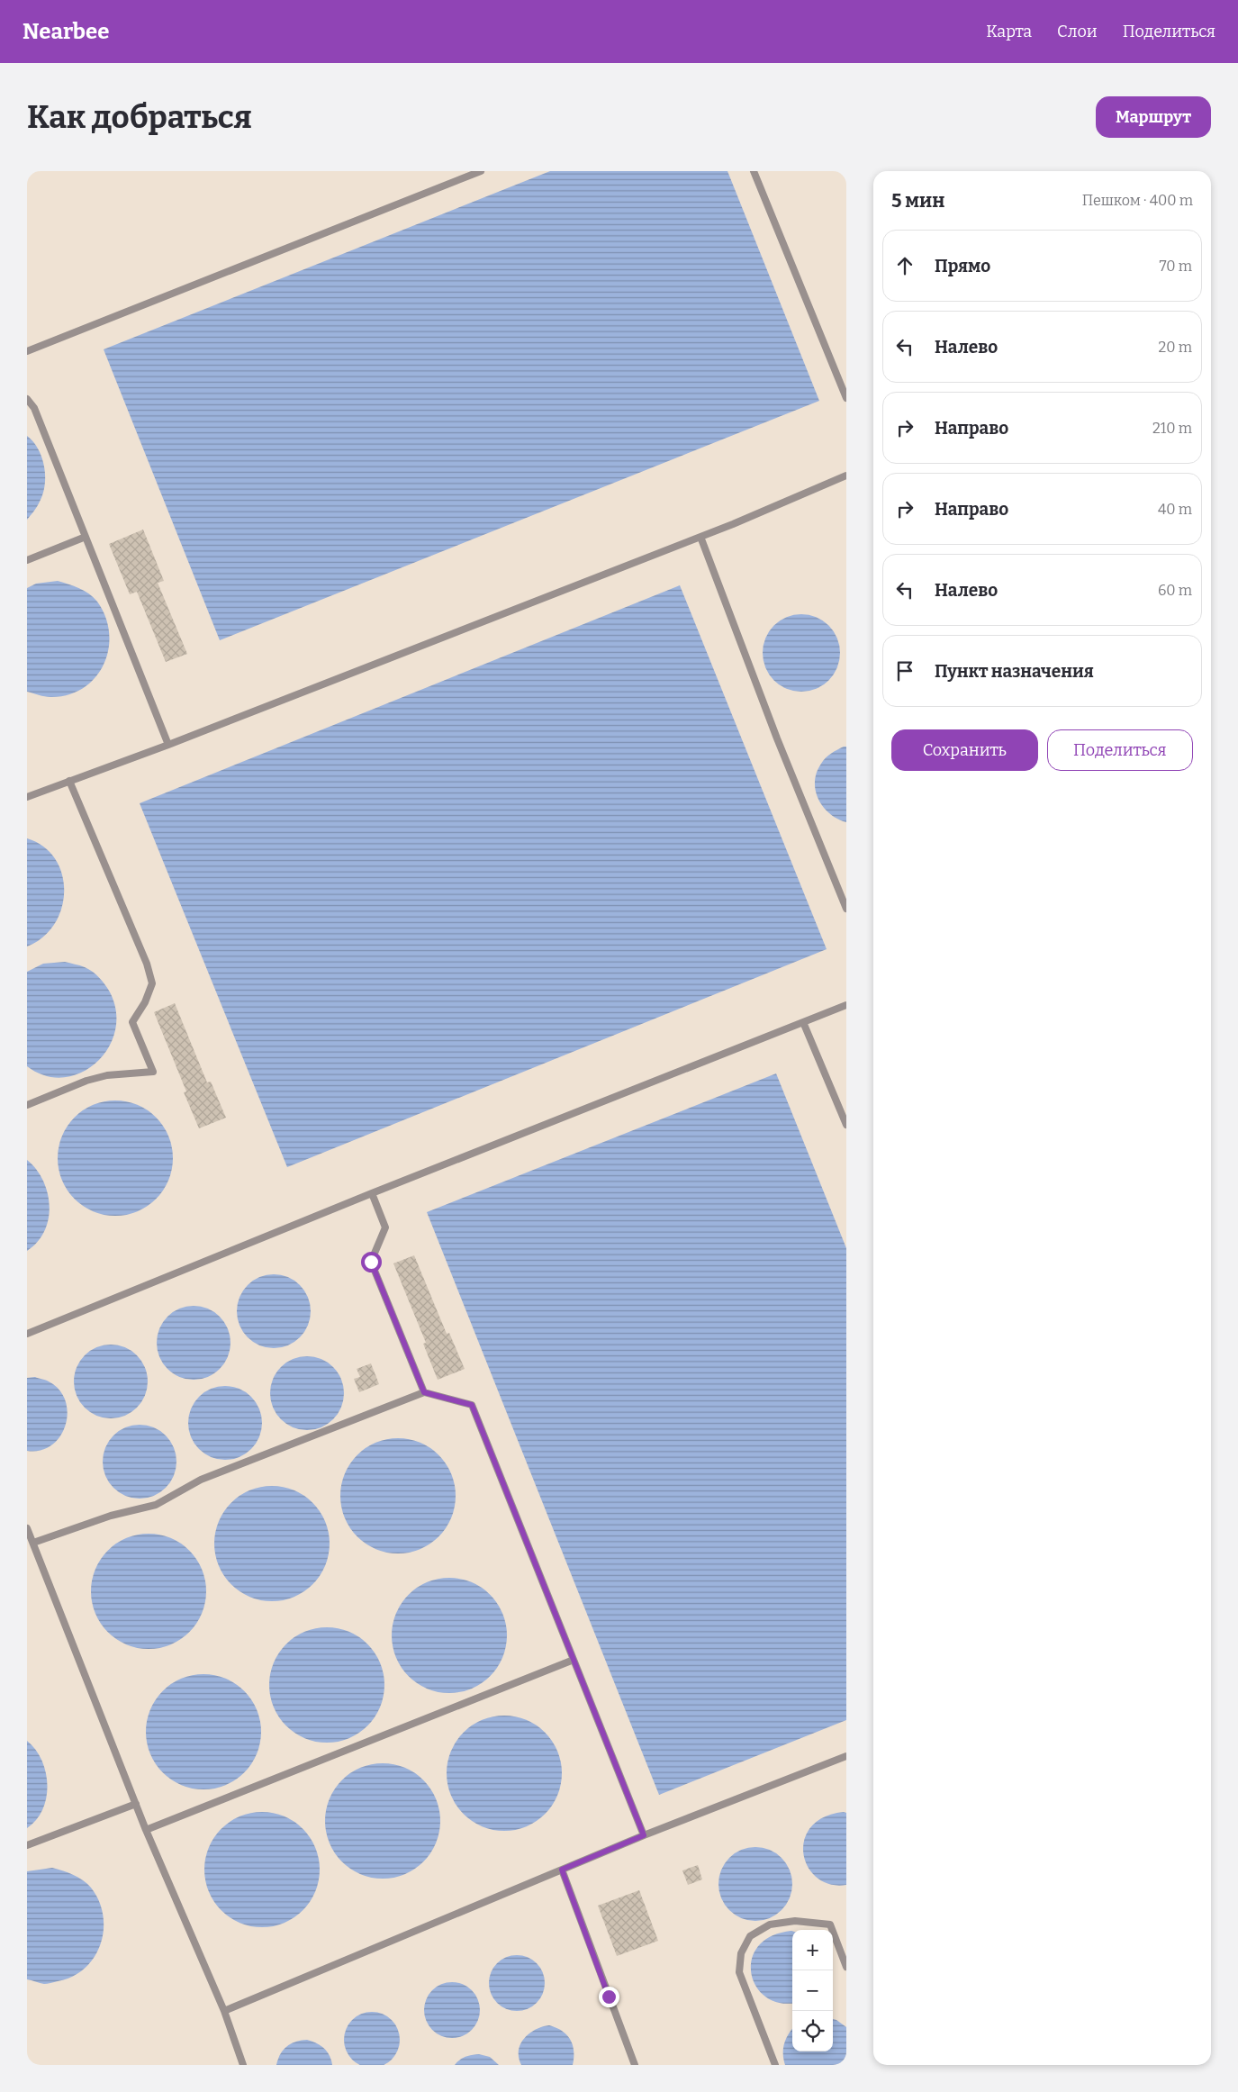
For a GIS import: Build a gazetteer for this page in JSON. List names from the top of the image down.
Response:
{
  "page": {
    "header": "Nearbee",
    "nav": ["Карта", "Слои", "Поделиться"],
    "buttons": [
      "Маршрут",
      ["Сохранить", "Поделиться"]
    ],
    "title": "Как добраться",
    "heading": ["5 мин", "Пешком · 400 m"],
    "list": [
      ["Прямо", "70 m"],
      ["Налево", "20 m"],
      ["Направо", "210 m"],
      ["Направо", "40 m"],
      ["Налево", "60 m"],
      "Пункт назначения"
    ],
    "map_buttons": ["+", "−"]
  }
}
